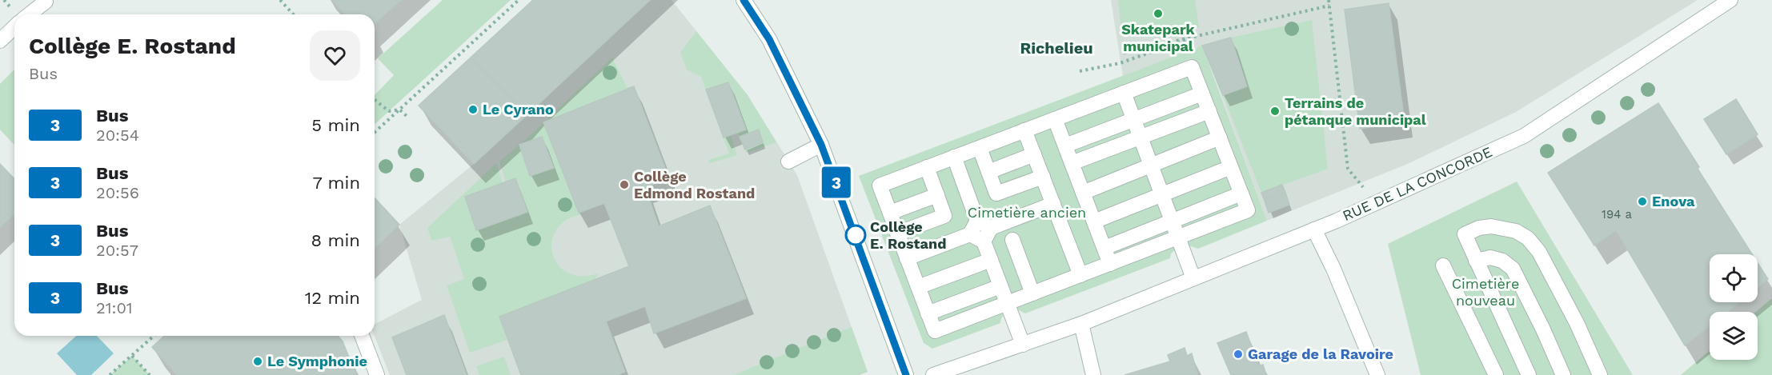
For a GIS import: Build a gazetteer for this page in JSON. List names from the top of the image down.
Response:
{
  "streets": {
    "street": ["RUE DE LA CONCORDE"]
  },
  "districts": ["Richelieu"],
  "parks": ["Cimetière ancien", "Cimetière nouveau"],
  "places": [
    "Skatepark municipal",
    "Le Cyrano",
    "Terrains de pétanque municipal",
    "Collège Edmond Rostand",
    "Enova",
    "Collège E. Rostand",
    "Garage de la Ravoire",
    "Le Symphonie"
  ],
  "lines": ["bus line 3"],
  "house_numbers": ["194 a"],
  "page": {
    "on_map": "3",
    "heading": ["Collège E. Rostand", "Bus"],
    "list": [
      {
        "mark": "3",
        "name": "Bus",
        "note": "20:54",
        "value": "5 min"
      },
      {
        "mark": "3",
        "name": "Bus",
        "note": "20:56",
        "value": "7 min"
      },
      {
        "mark": "3",
        "name": "Bus",
        "note": "20:57",
        "value": "8 min"
      },
      {
        "mark": "3",
        "name": "Bus",
        "note": "21:01",
        "value": "12 min"
      }
    ]
  }
}
